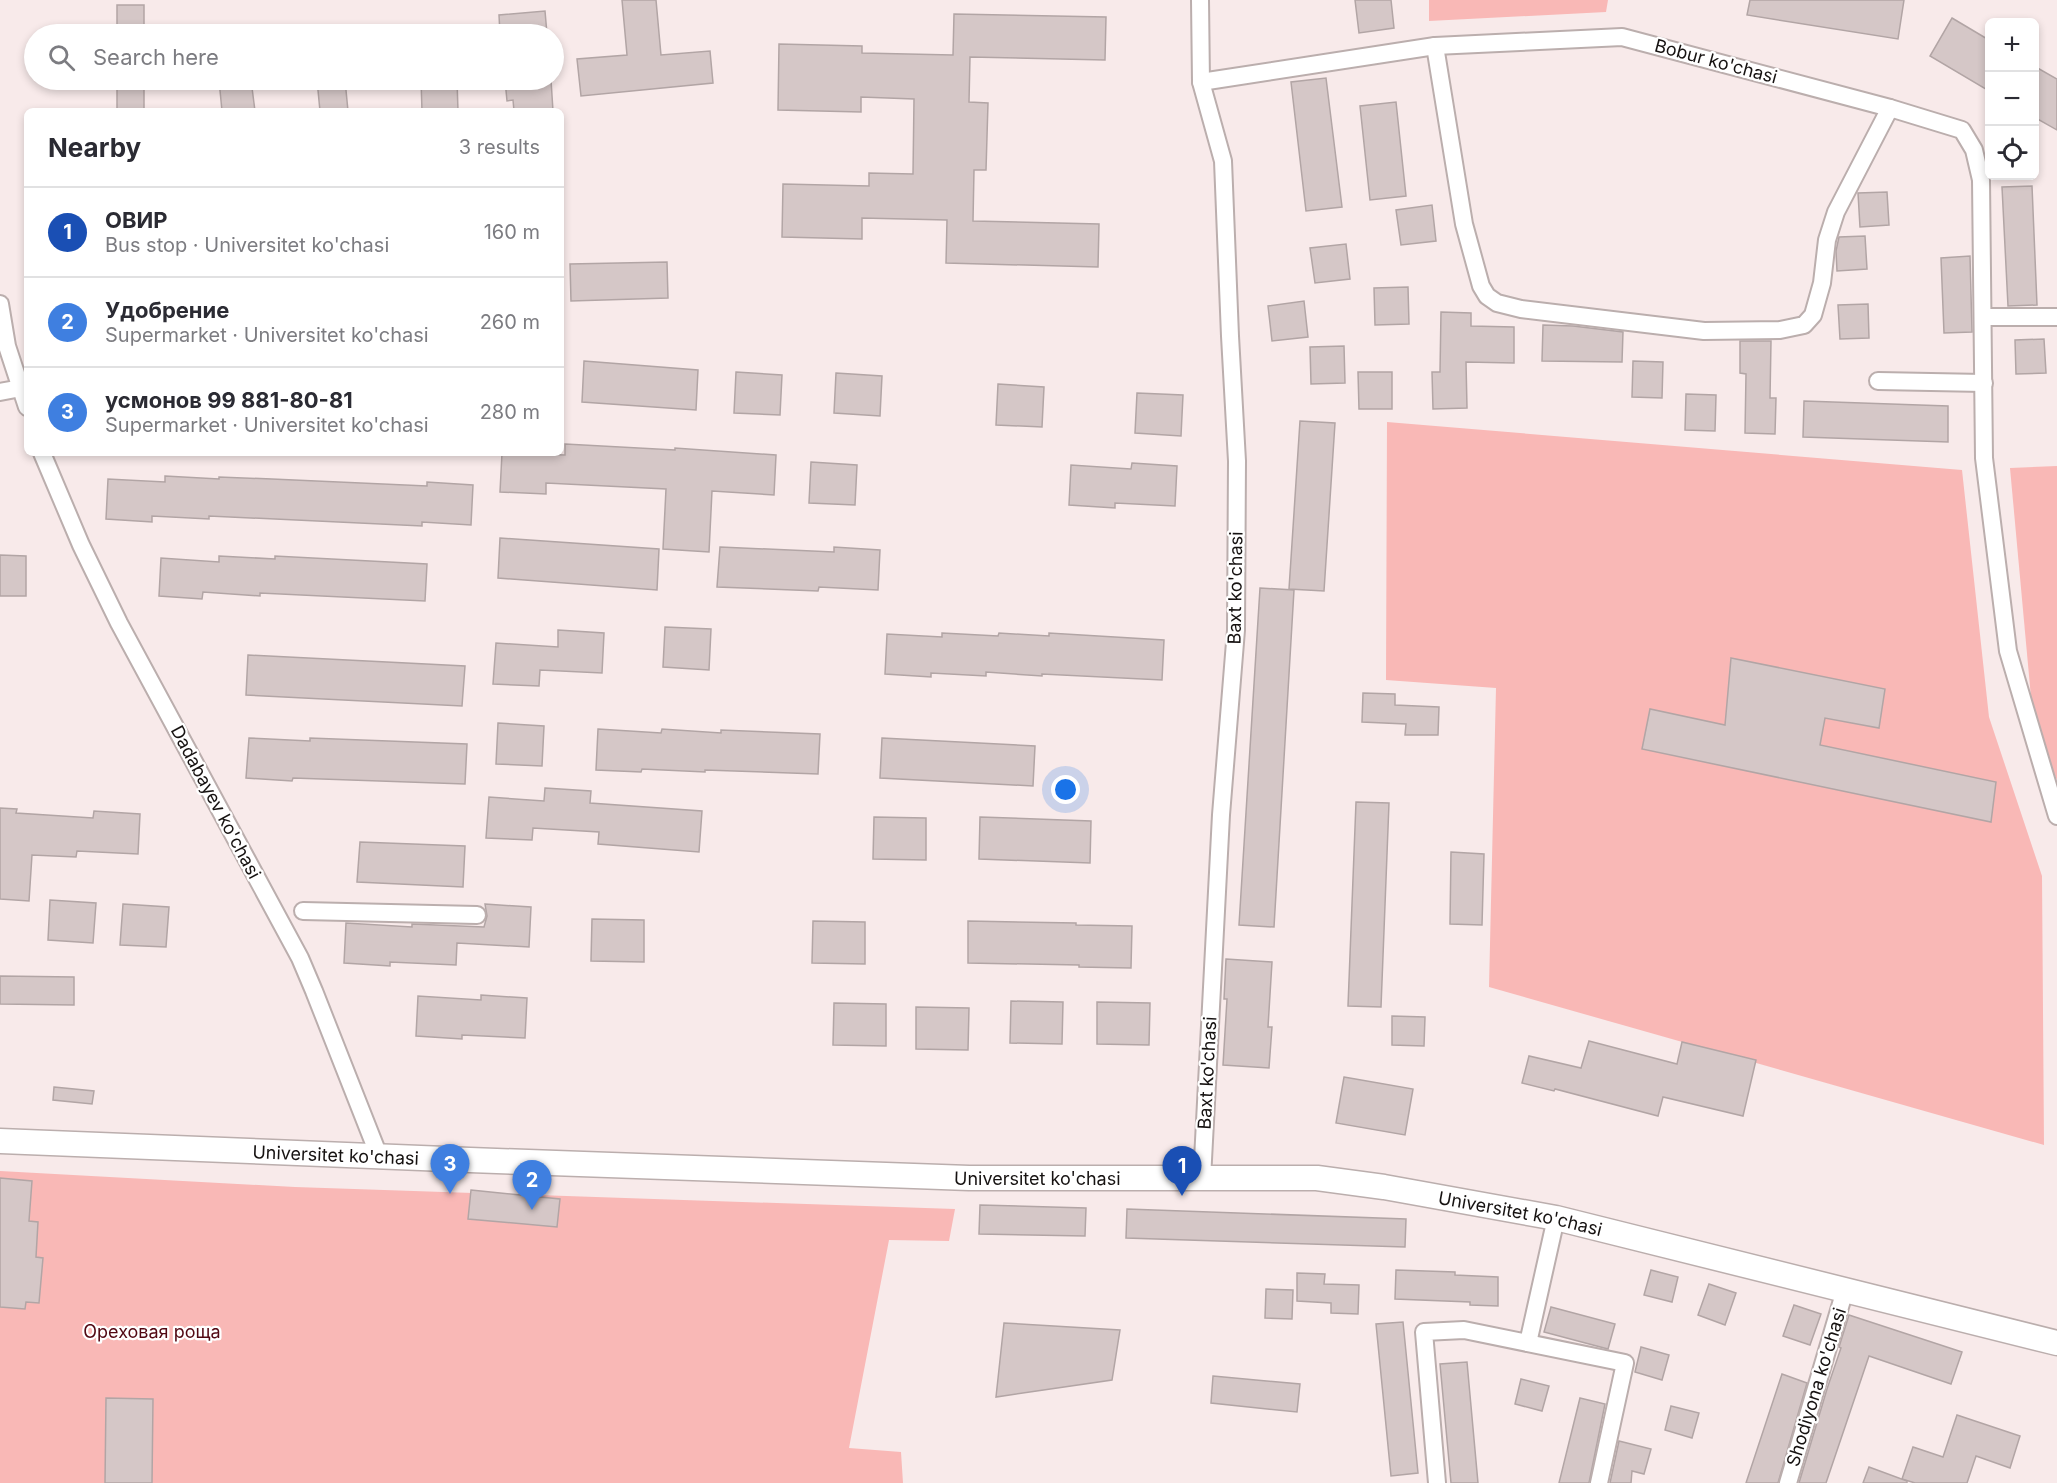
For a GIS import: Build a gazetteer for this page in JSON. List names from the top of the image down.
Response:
{
  "streets": {
    "main road": ["Universitet ko'chasi"],
    "street": [
      "Bobur ko'chasi",
      "Baxt ko'chasi",
      "Dadabayev ko'chasi",
      "Shodiyona ko'chasi"
    ]
  },
  "crossings": [
    ["Bobur ko'chasi", "Baxt ko'chasi"],
    ["Baxt ko'chasi", "Universitet ko'chasi"],
    ["Dadabayev ko'chasi", "Universitet ko'chasi"],
    ["Universitet ko'chasi", "Shodiyona ko'chasi"]
  ],
  "parks": ["Ореховая роща"],
  "page": {
    "map_buttons": ["+", "−"],
    "search": "Search here",
    "heading": ["Nearby", "3 results"],
    "list": [
      {
        "mark": "1",
        "name": "ОВИР",
        "note": "Bus stop · Universitet ko'chasi",
        "value": "160 m"
      },
      {
        "mark": "2",
        "name": "Удобрение",
        "note": "Supermarket · Universitet ko'chasi",
        "value": "260 m"
      },
      {
        "mark": "3",
        "name": "усмонов 99 881-80-81",
        "note": "Supermarket · Universitet ko'chasi",
        "value": "280 m"
      }
    ],
    "pins": ["3", "1", "2"]
  }
}
